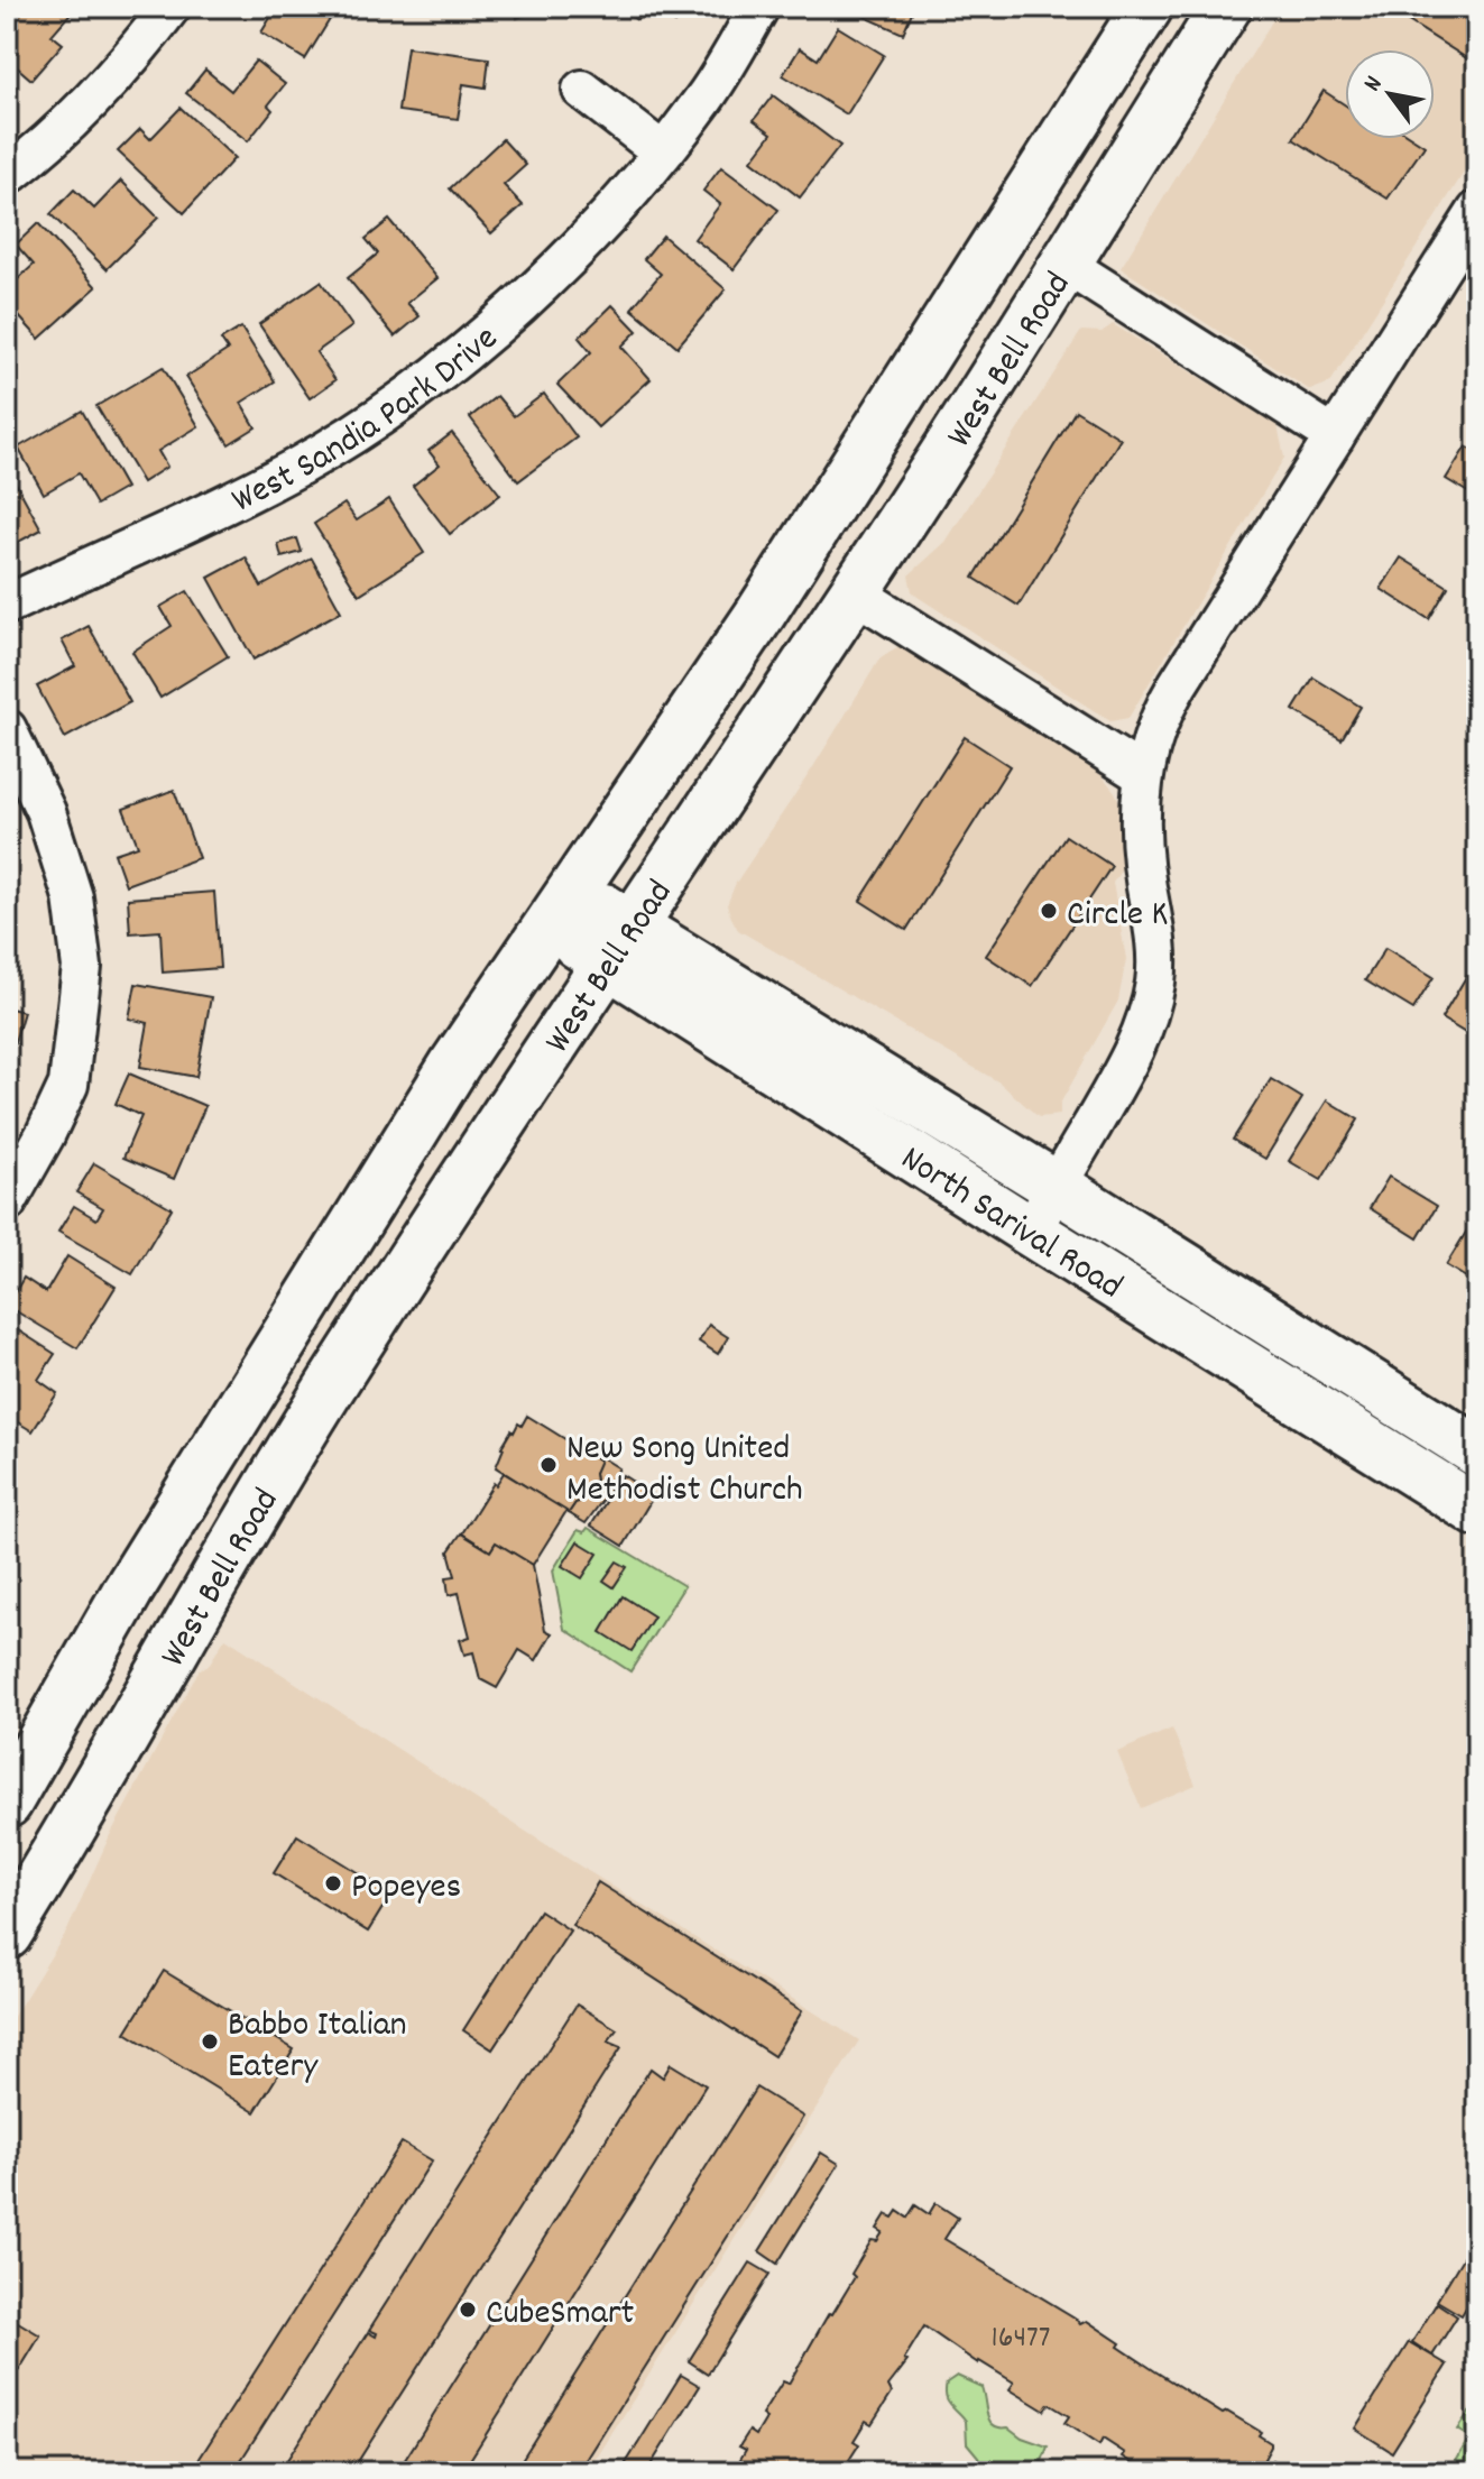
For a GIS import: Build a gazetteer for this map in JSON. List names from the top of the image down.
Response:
{
  "streets": {
    "main road": ["West Bell Road", "North Sarival Road"],
    "street": ["West Sandia Park Drive"]
  },
  "crossings": [
    ["West Bell Road", "North Sarival Road"]
  ],
  "places": [
    "Circle K",
    "New Song United Methodist Church",
    "Popeyes",
    "Babbo Italian Eatery",
    "CubeSmart"
  ],
  "house_numbers": ["16477"],
  "north": "top left"
}
